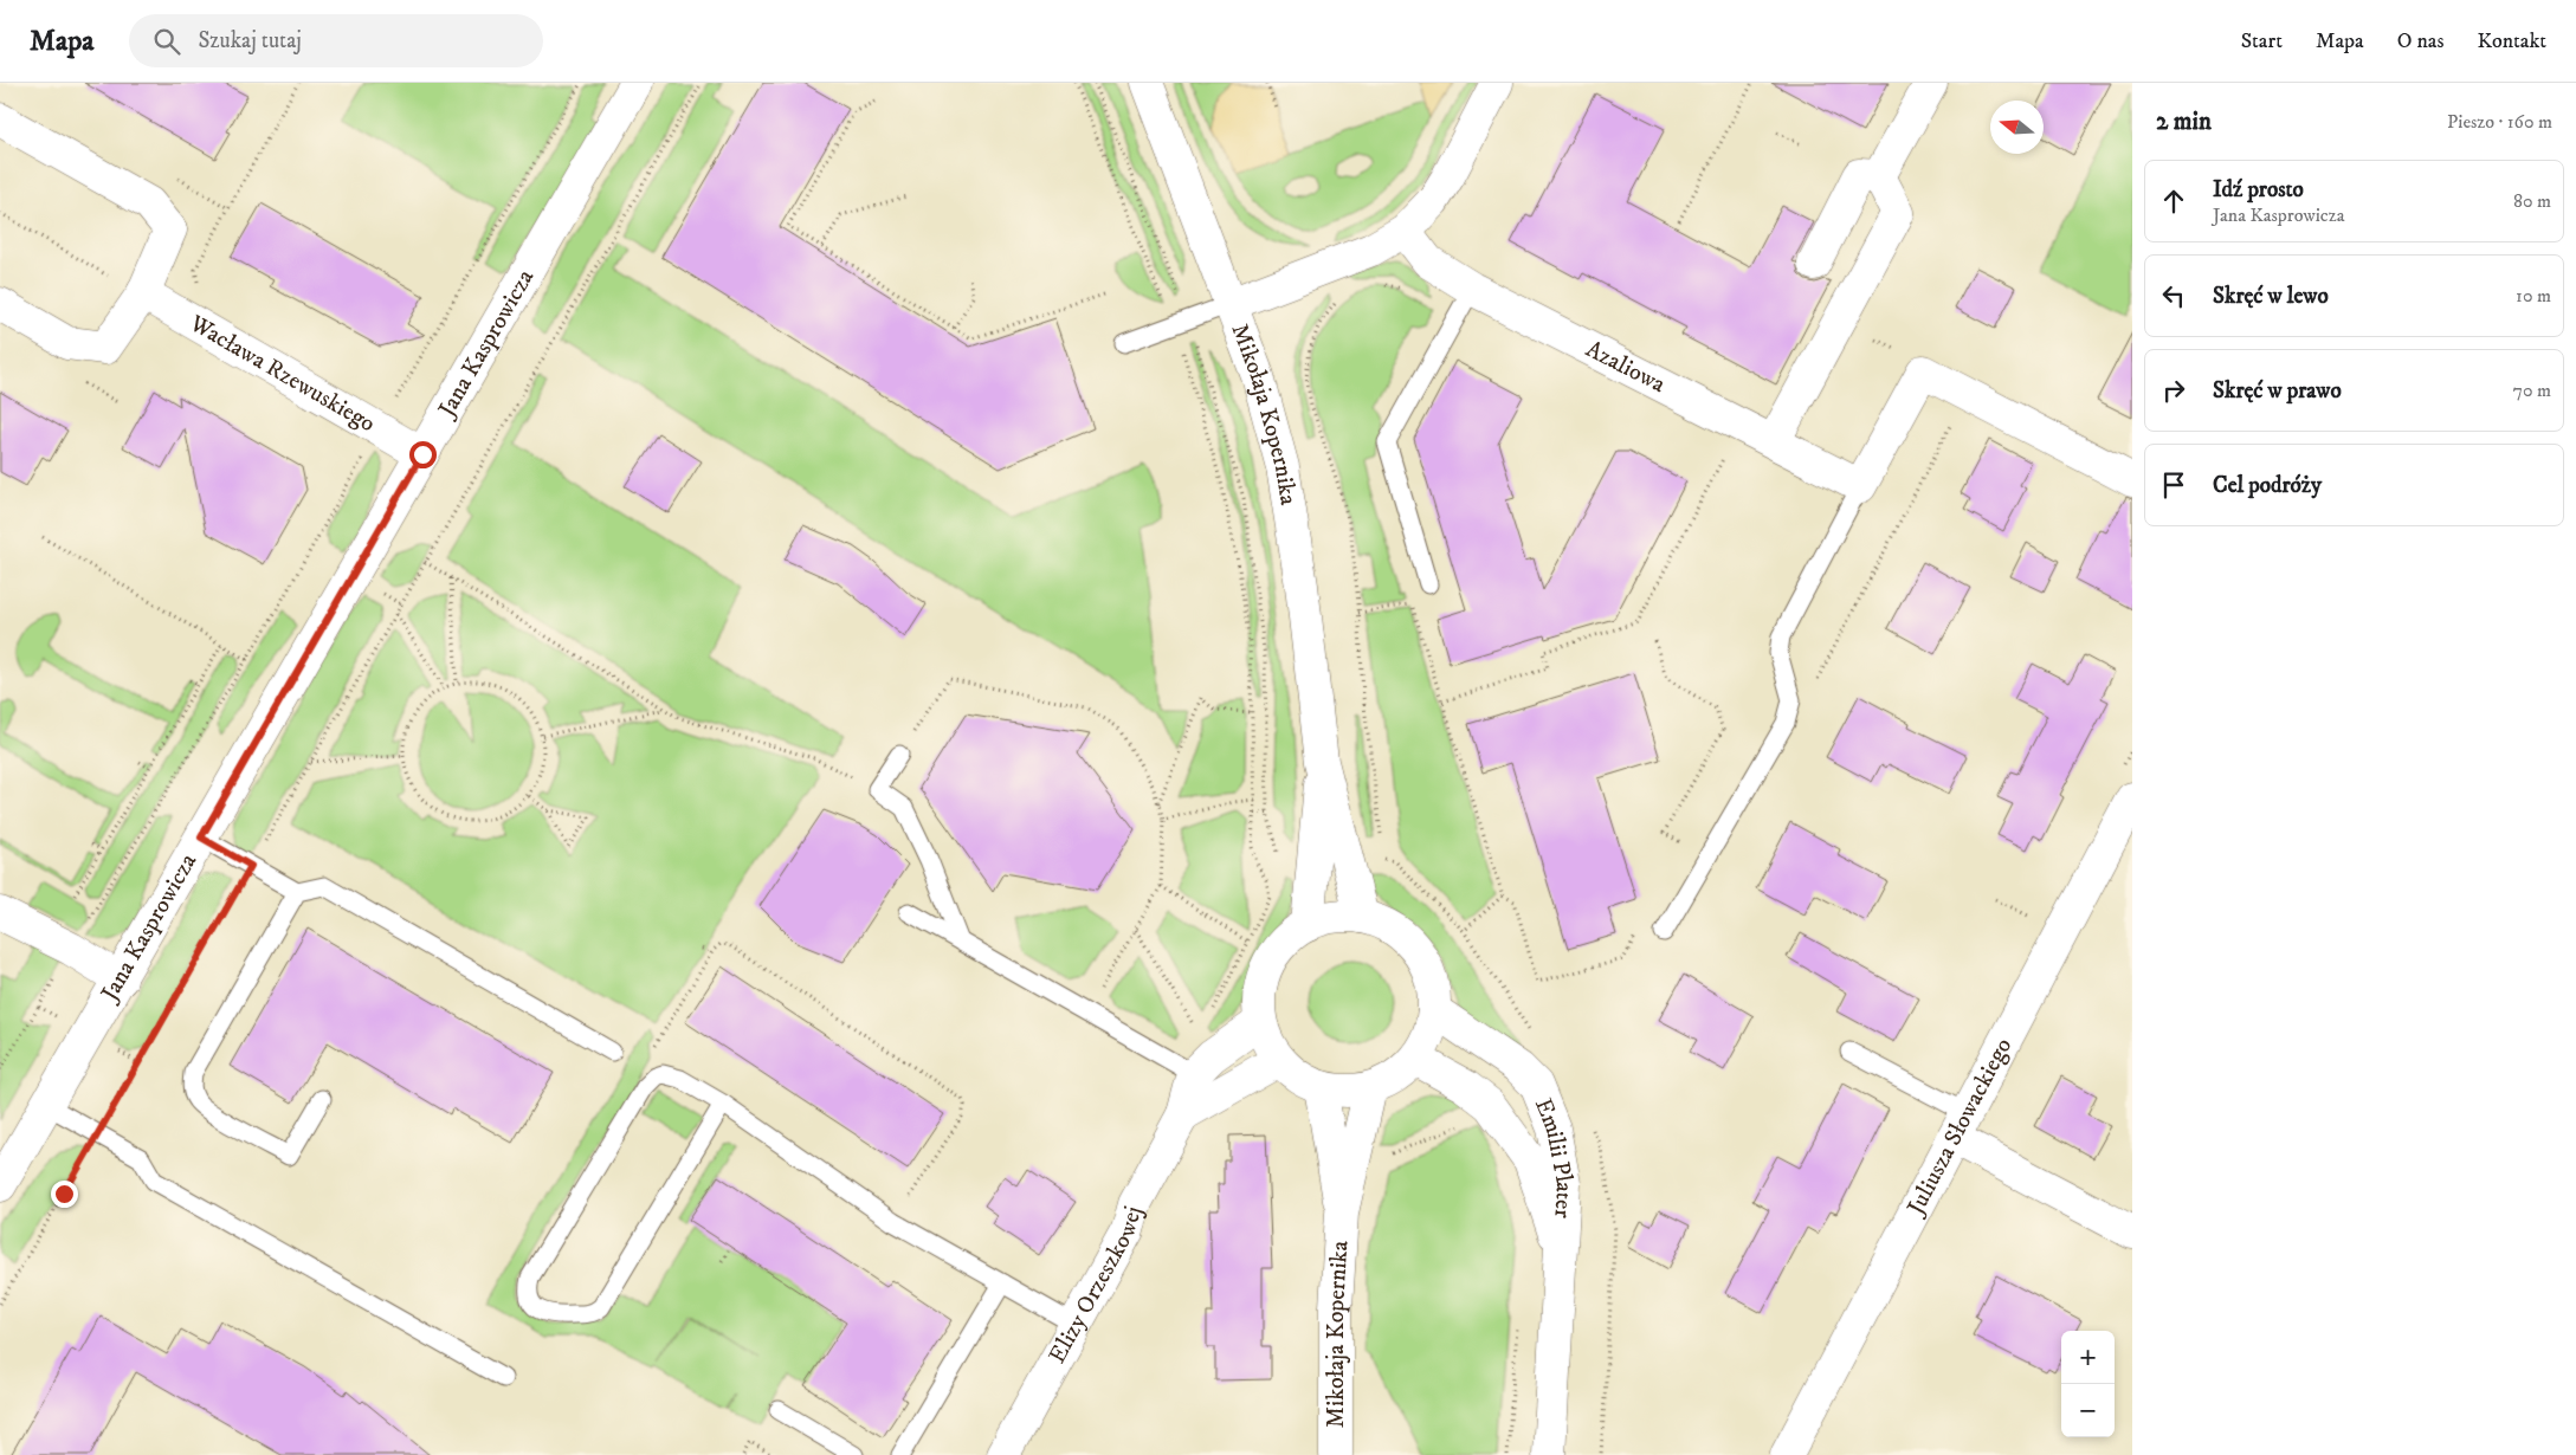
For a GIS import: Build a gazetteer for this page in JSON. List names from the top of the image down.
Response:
{
  "streets": {
    "street": [
      "Jana Kasprowicza",
      "Azaliowa",
      "Wacława Rzewuskiego",
      "Mikołaja Kopernika",
      "Juliusza Słowackiego",
      "Emilii Plater",
      "Elizy Orzeszkowej"
    ]
  },
  "crossings": [
    ["Jana Kasprowicza", "Wacława Rzewuskiego"],
    ["Mikołaja Kopernika", "Emilii Plater"]
  ],
  "north": "left",
  "page": {
    "header": "Mapa",
    "search": "Szukaj tutaj",
    "nav": [
      "Start",
      "Mapa",
      "O nas",
      "Kontakt"
    ],
    "heading": ["2 min", "Pieszo · 160 m"],
    "list": [
      ["Idź prosto", "Jana Kasprowicza", "80 m"],
      ["Skręć w lewo", "10 m"],
      ["Skręć w prawo", "70 m"],
      "Cel podróży"
    ],
    "map_buttons": ["+", "−"]
  }
}
